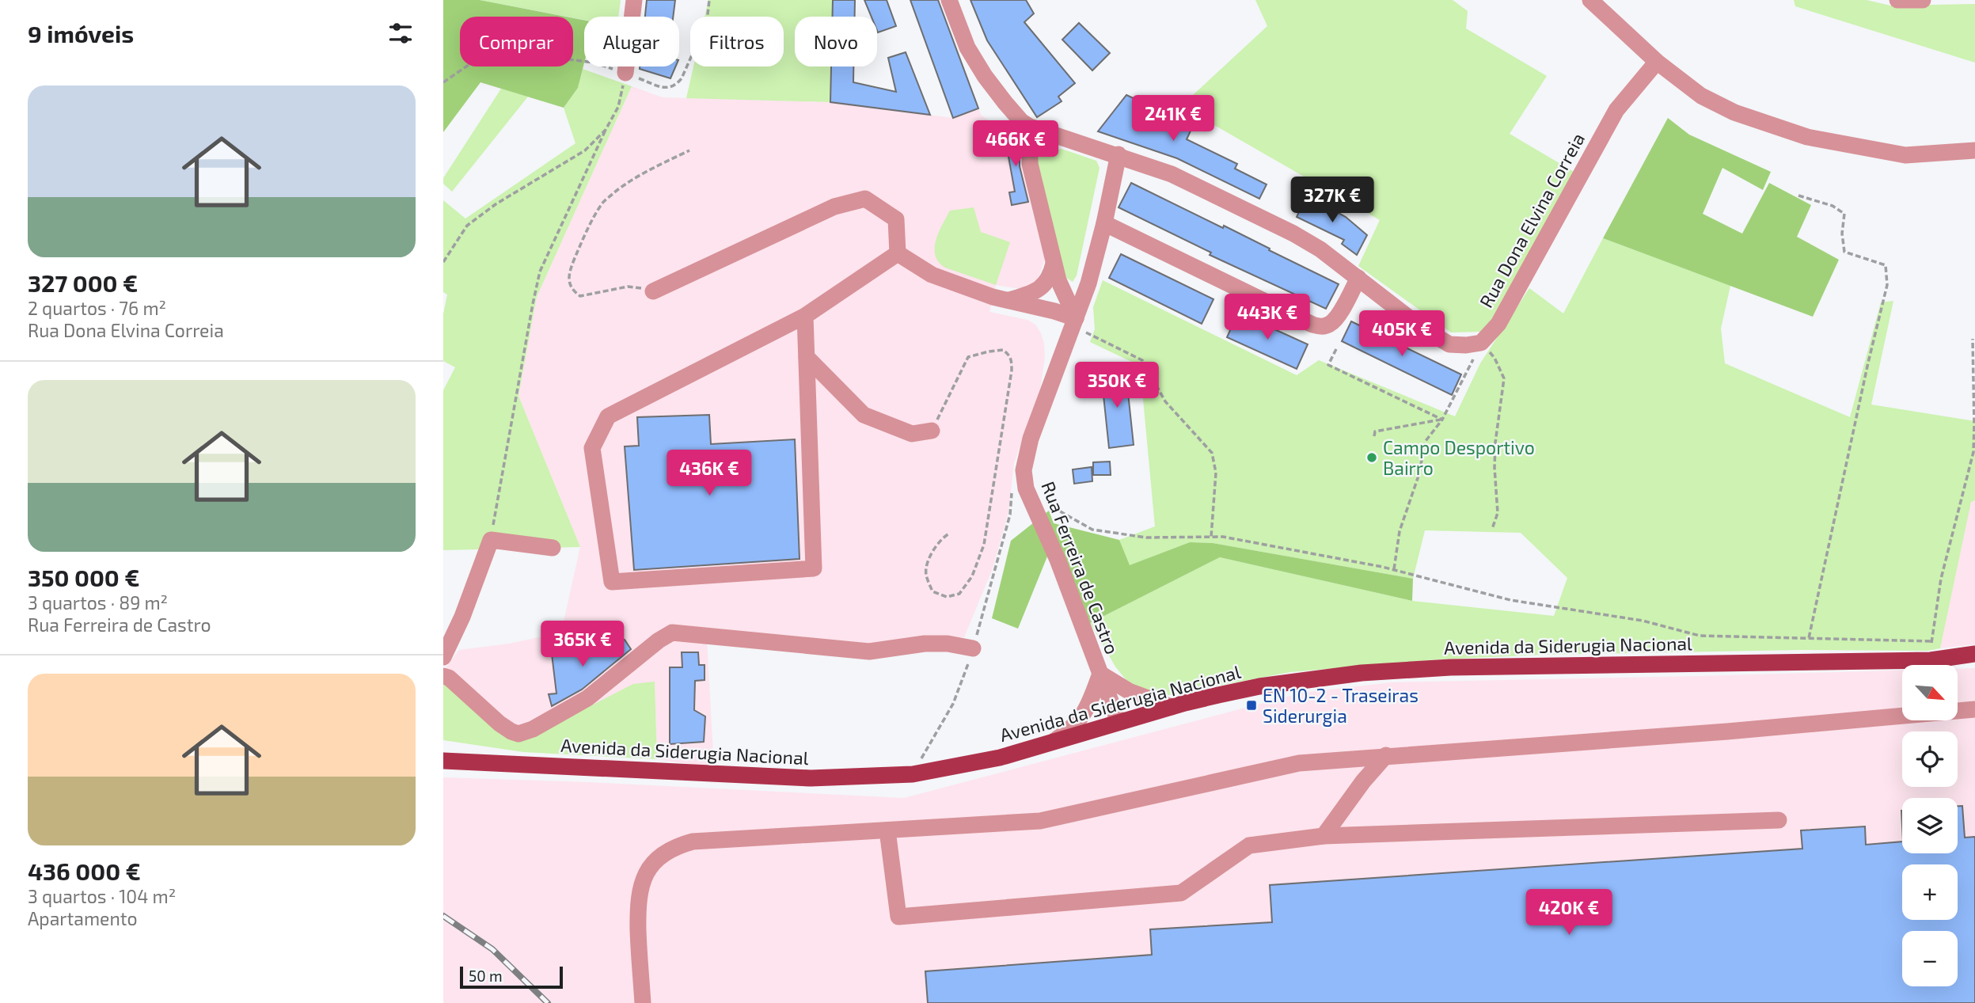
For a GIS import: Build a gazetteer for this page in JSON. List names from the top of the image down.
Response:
{
  "streets": {
    "main road": ["Avenida da Siderugia Nacional"],
    "street": ["Rua Dona Elvina Correia", "Rua Ferreira de Castro"]
  },
  "crossings": [
    ["Rua Ferreira de Castro", "Avenida da Siderugia Nacional"]
  ],
  "places": {
    "other": ["Campo Desportivo Bairro"],
    "transit": ["EN 10-2 - Traseiras Siderurgia"]
  },
  "scale_bar": "50 m",
  "north": "bottom right",
  "page": {
    "heading": "9 imóveis",
    "chip": [
      "Comprar",
      "Alugar",
      "Filtros",
      "Novo"
    ],
    "list": [
      {
        "name": "327 000 €",
        "note": "2 quartos · 76 m² · Rua Dona Elvina Correia"
      },
      {
        "name": "350 000 €",
        "note": "3 quartos · 89 m² · Rua Ferreira de Castro"
      },
      {
        "name": "436 000 €",
        "note": "3 quartos · 104 m² · Apartamento"
      }
    ],
    "price": [
      "241K €",
      "466K €",
      "327K €",
      "443K €",
      "405K €",
      "350K €",
      "436K €",
      "365K €",
      "420K €"
    ],
    "map_buttons": ["+", "−"],
    "scale": "50 m"
  }
}
